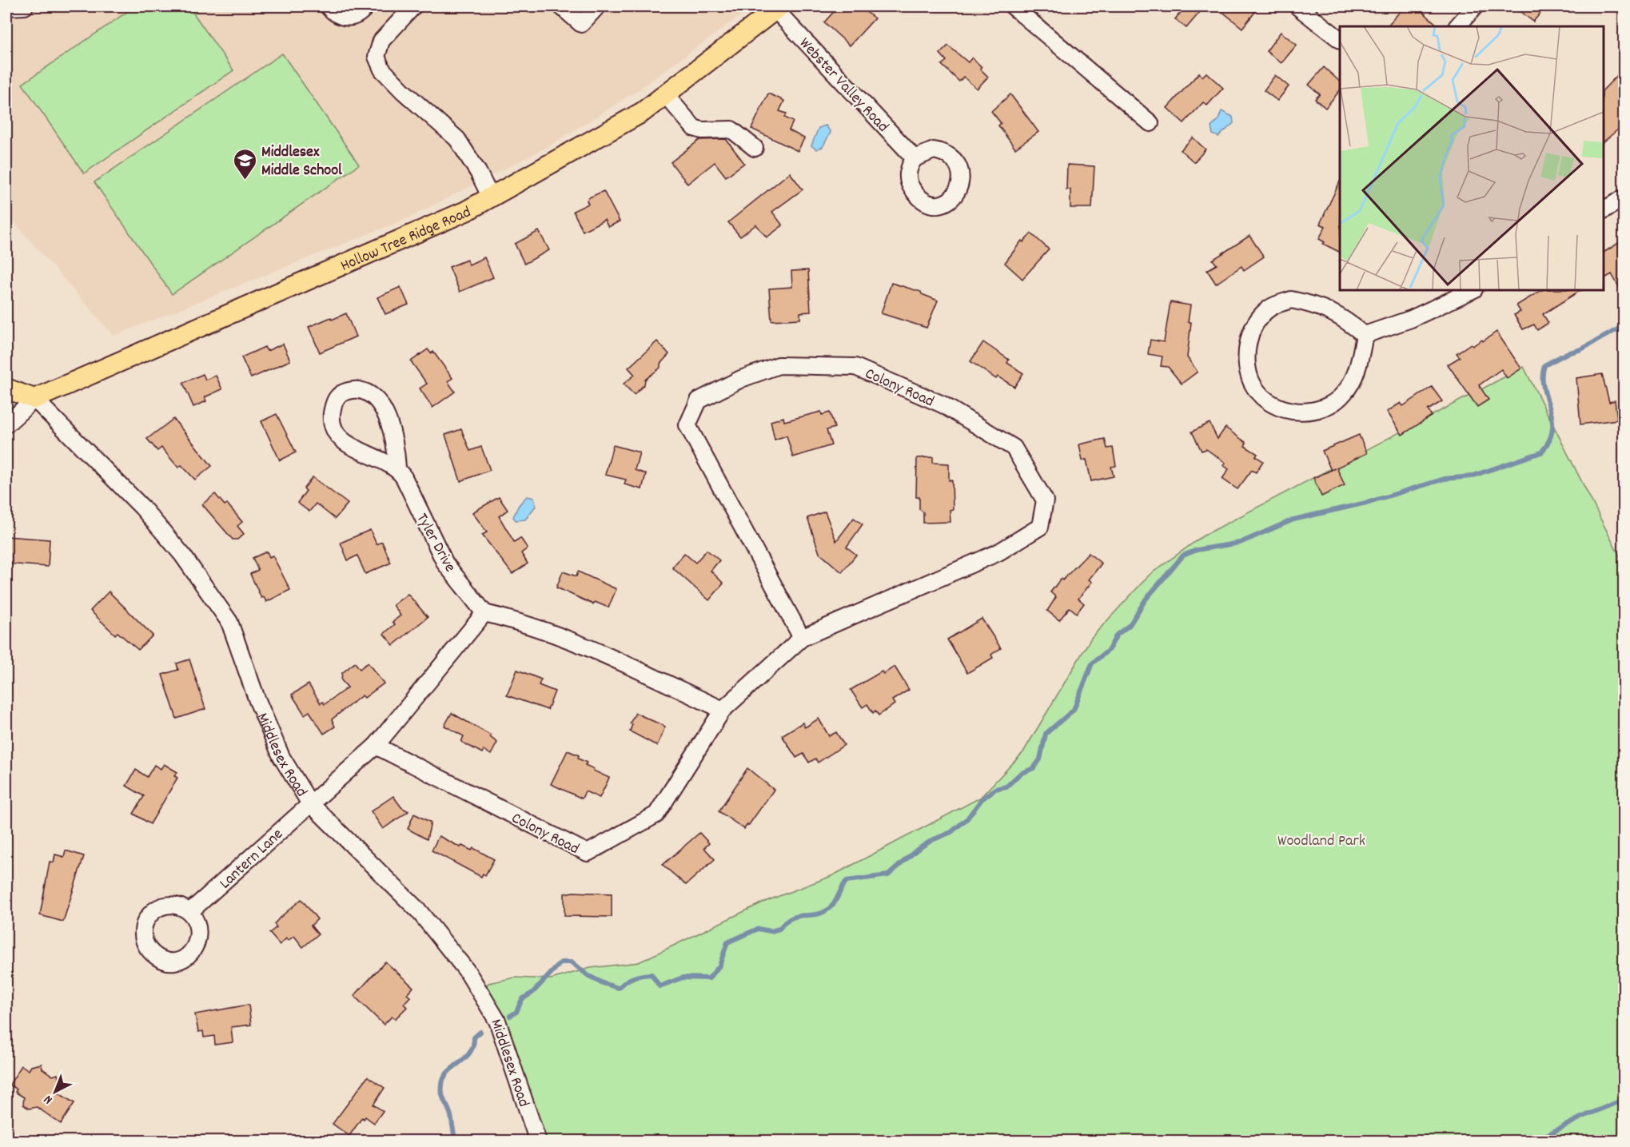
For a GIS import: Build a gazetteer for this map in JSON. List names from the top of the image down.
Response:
{
  "streets": {
    "main road": ["Hollow Tree Ridge Road", "Middlesex Road"],
    "street": [
      "Webster Valley Road",
      "Colony Road",
      "Tyler Drive",
      "Lantern Lane"
    ]
  },
  "crossings": [
    ["Webster Valley Road", "Hollow Tree Ridge Road"],
    ["Hollow Tree Ridge Road", "Middlesex Road"],
    ["Middlesex Road", "Lantern Lane"]
  ],
  "parks": ["Woodland Park"],
  "places": {
    "school or university": ["Middlesex Middle School"]
  },
  "north": "bottom left"
}
